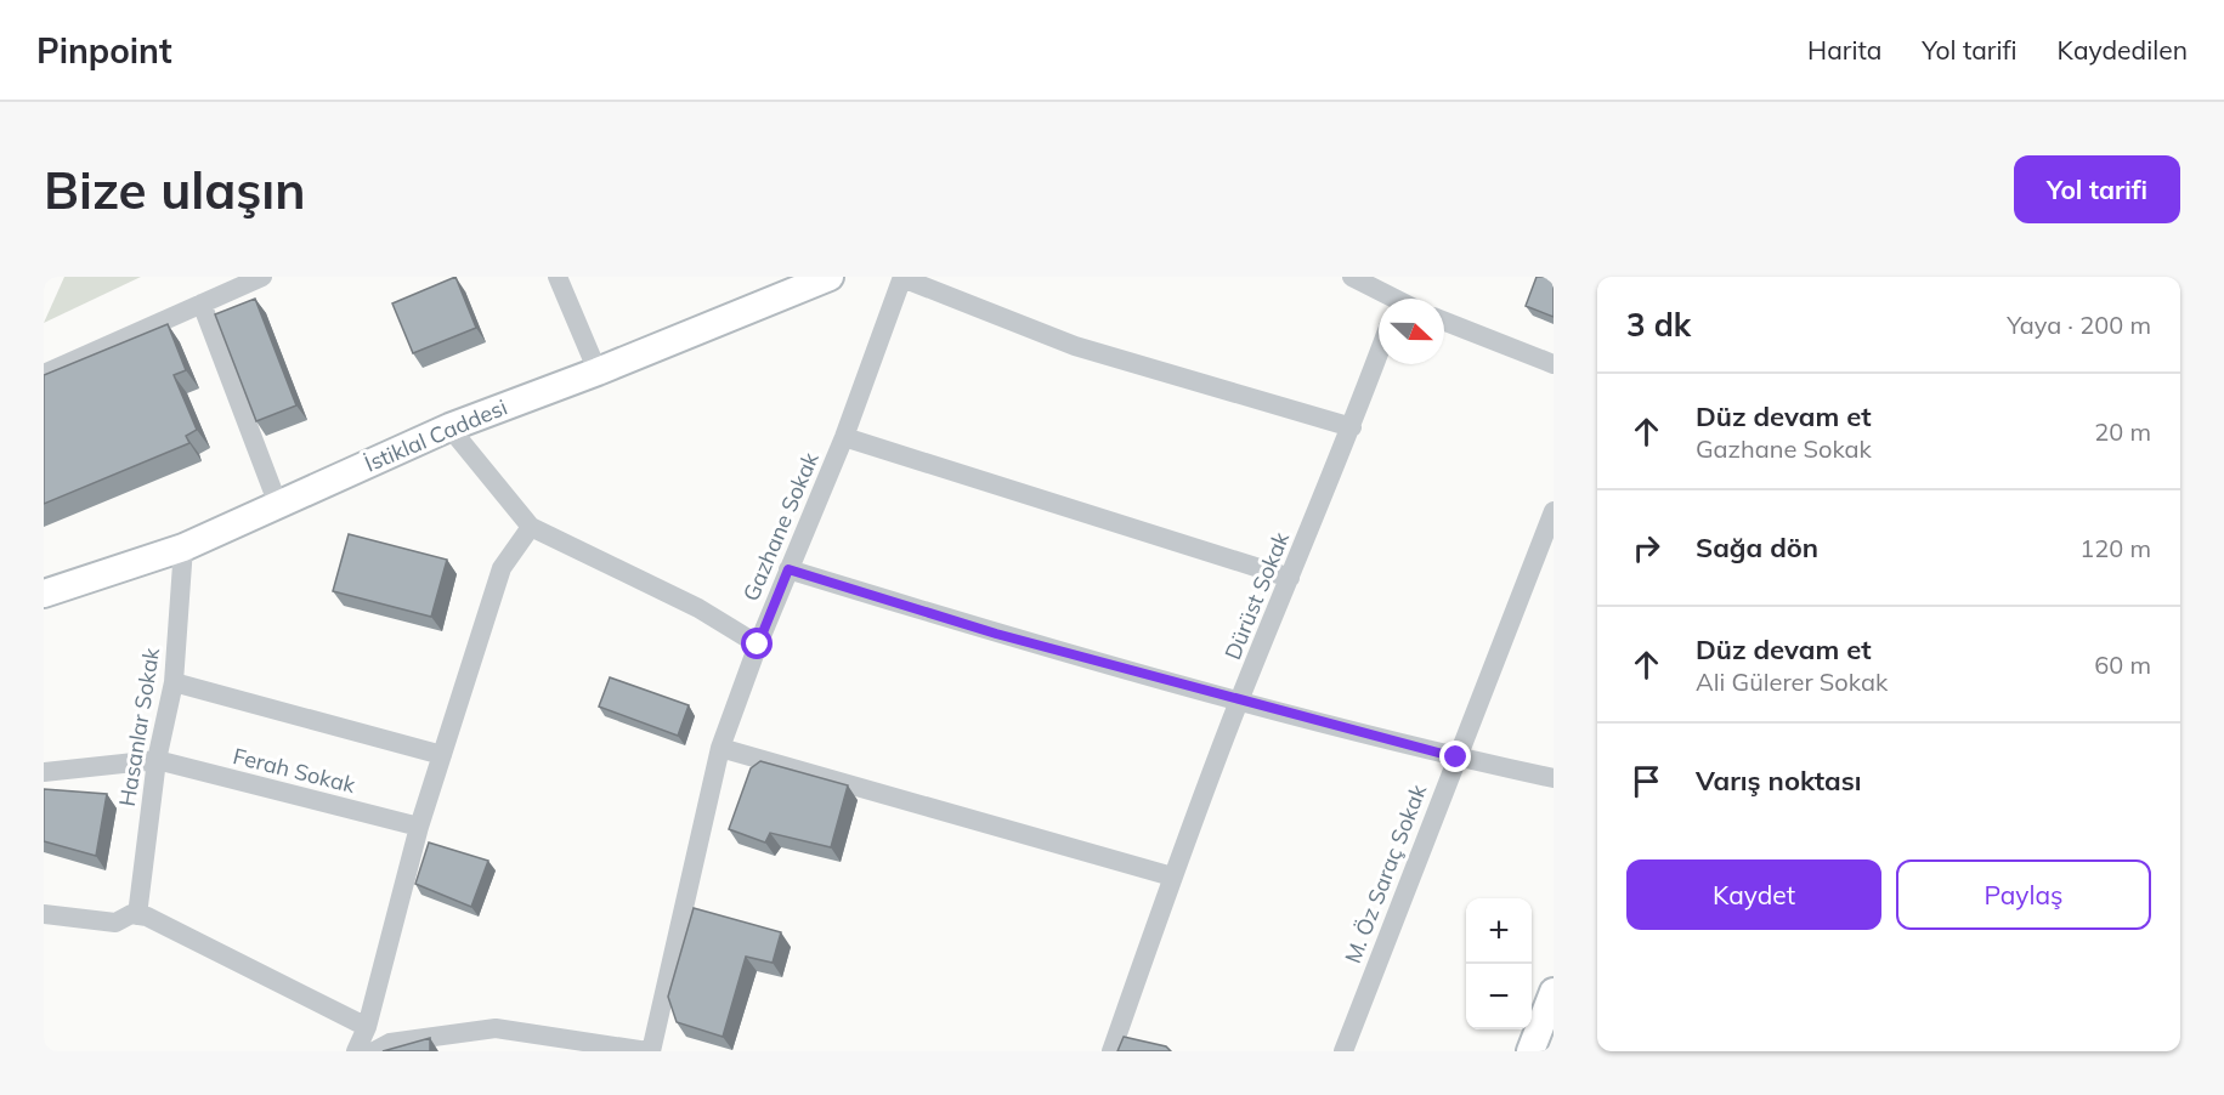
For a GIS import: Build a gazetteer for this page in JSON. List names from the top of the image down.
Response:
{
  "streets": {
    "main road": ["İstiklal Caddesi"],
    "street": [
      "Gazhane Sokak",
      "Dürüst Sokak",
      "Hasanlar Sokak",
      "Ferah Sokak",
      "M. Öz Saraç Sokak"
    ]
  },
  "crossings": [
    ["İstiklal Caddesi", "Hasanlar Sokak"],
    ["Hasanlar Sokak", "Ferah Sokak"]
  ],
  "north": "right",
  "page": {
    "header": "Pinpoint",
    "nav": ["Harita", "Yol tarifi", "Kaydedilen"],
    "buttons": [
      "Yol tarifi",
      ["Kaydet", "Paylaş"]
    ],
    "title": "Bize ulaşın",
    "heading": ["3 dk", "Yaya · 200 m"],
    "list": [
      ["Düz devam et", "Gazhane Sokak", "20 m"],
      ["Sağa dön", "120 m"],
      ["Düz devam et", "Ali Gülerer Sokak", "60 m"],
      "Varış noktası"
    ],
    "map_buttons": ["+", "−"]
  }
}
